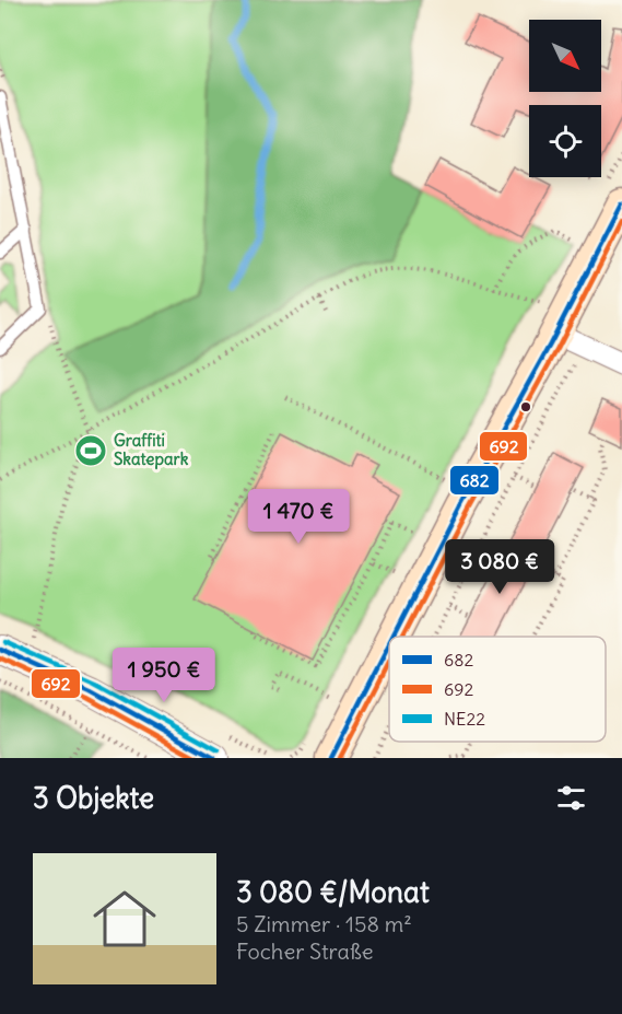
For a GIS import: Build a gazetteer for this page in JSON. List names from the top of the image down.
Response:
{
  "places": {
    "sports": ["Graffiti Skatepark"]
  },
  "lines": ["transit line 682", "transit line 692", "transit line NE22"],
  "legend": ["682", "692", "NE22"],
  "north": "bottom right",
  "page": {
    "price": ["1 470 €", "3 080 €", "1 950 €"],
    "heading": "3 Objekte",
    "list": [
      {
        "name": "3 080 €/Monat",
        "note": "5 Zimmer · 158 m² · Focher Straße"
      }
    ]
  }
}
